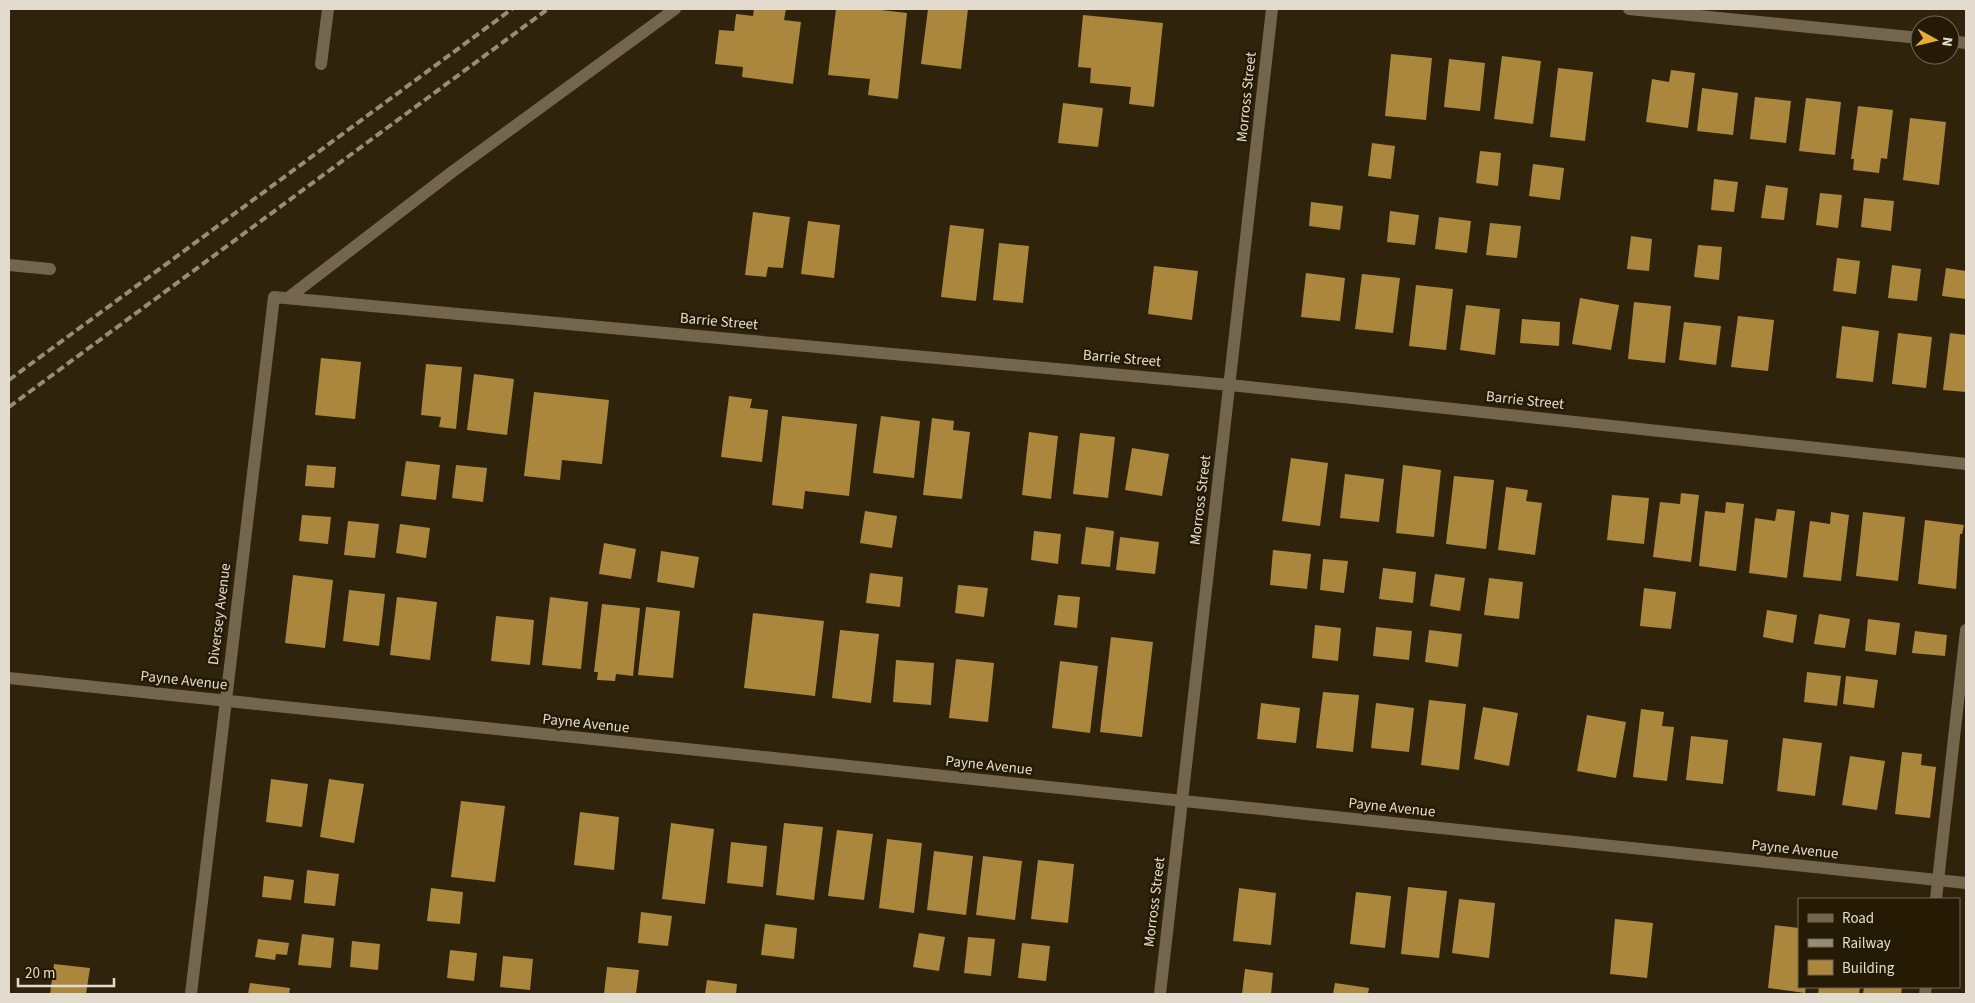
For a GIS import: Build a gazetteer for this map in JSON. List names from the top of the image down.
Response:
{
  "streets": {
    "street": [
      "Morross Street",
      "Barrie Street",
      "Diversey Avenue",
      "Payne Avenue"
    ]
  },
  "crossings": [
    ["Morross Street", "Barrie Street"],
    ["Morross Street", "Payne Avenue"],
    ["Barrie Street", "Diversey Avenue"],
    ["Diversey Avenue", "Payne Avenue"]
  ],
  "legend": ["Road", "Railway", "Building"],
  "scale_bar": "20 m",
  "north": "right"
}
